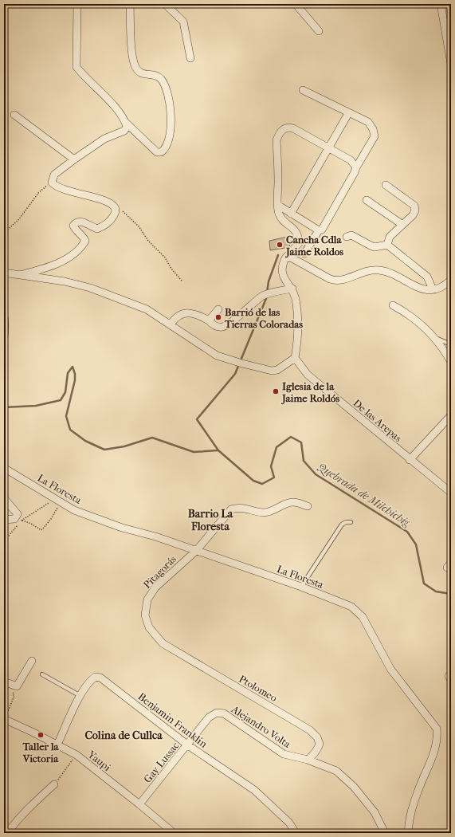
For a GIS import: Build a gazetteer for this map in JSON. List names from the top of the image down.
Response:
{
  "streets": {
    "street": [
      "De las Arepas",
      "La Floresta",
      "Pitagorás",
      "Ptolomeo",
      "Benjamin Franklin",
      "Alejandro Volta",
      "Yaupi",
      "Gay Lussac"
    ]
  },
  "crossings": [
    ["La Floresta", "Pitagorás"],
    ["Pitagorás", "Ptolomeo"],
    ["Ptolomeo", "Alejandro Volta"],
    ["Benjamin Franklin", "Yaupi"],
    ["Benjamin Franklin", "Gay Lussac"],
    ["Alejandro Volta", "Gay Lussac"],
    ["Yaupi", "Gay Lussac"]
  ],
  "districts": ["Barrio La Floresta", "Colina de Cullca"],
  "water": ["Quebrada de Milchichig"],
  "places": [
    "Cancha Cdla Jaime Roldos",
    "Barrió de las Tierras Coloradas",
    "Iglesia de la Jaime Roldós",
    "Taller la Victoria"
  ]
}
